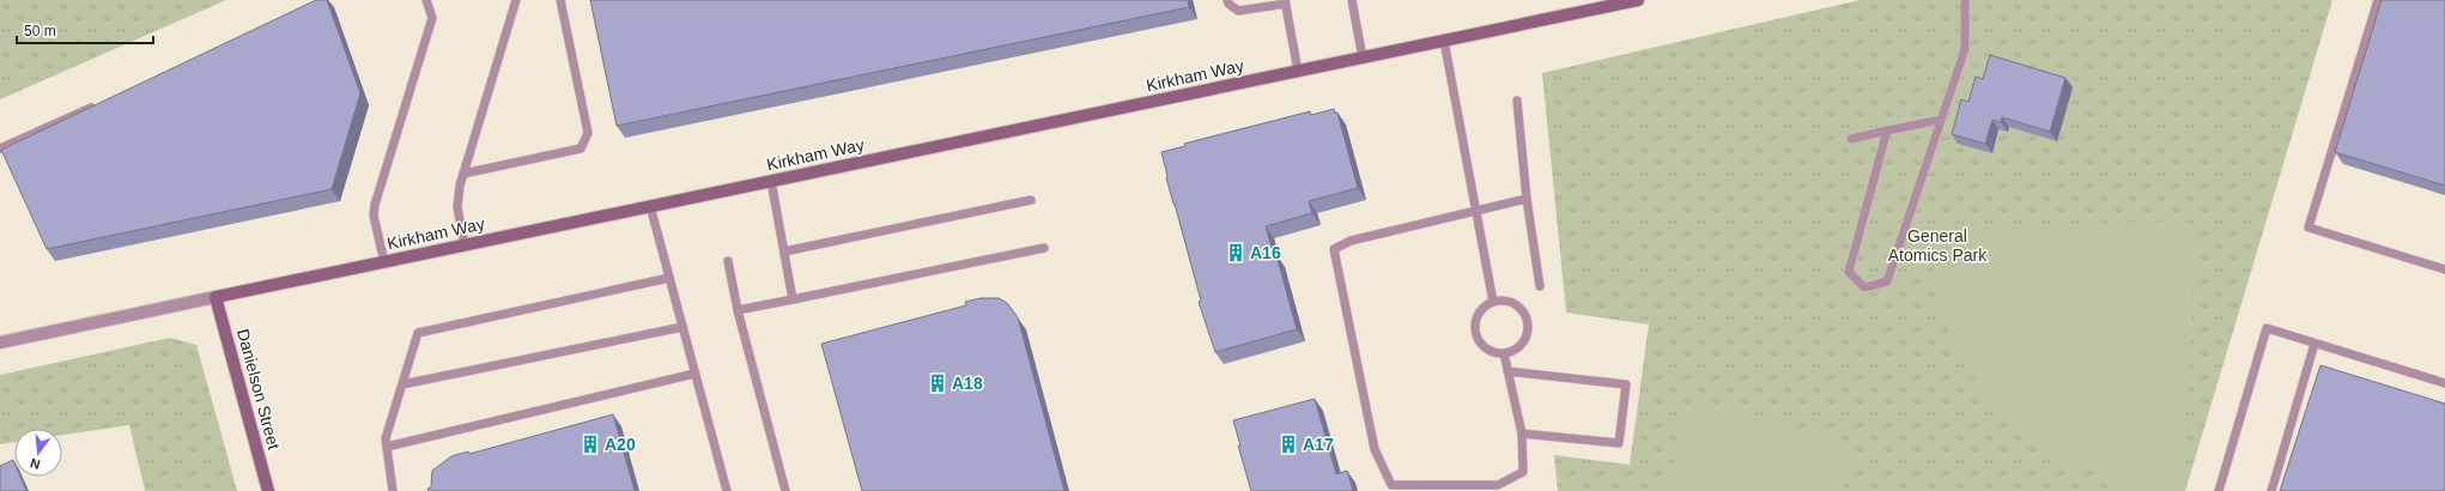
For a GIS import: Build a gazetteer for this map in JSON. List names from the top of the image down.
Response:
{
  "streets": {
    "main road": ["Kirkham Way", "Danielson Street"]
  },
  "crossings": [
    ["Kirkham Way", "Danielson Street"]
  ],
  "parks": ["General Atomics Park"],
  "places": {
    "building": [
      "A16",
      "A18",
      "A20",
      "A17"
    ]
  },
  "scale_bar": "50 m",
  "north": "bottom"
}
